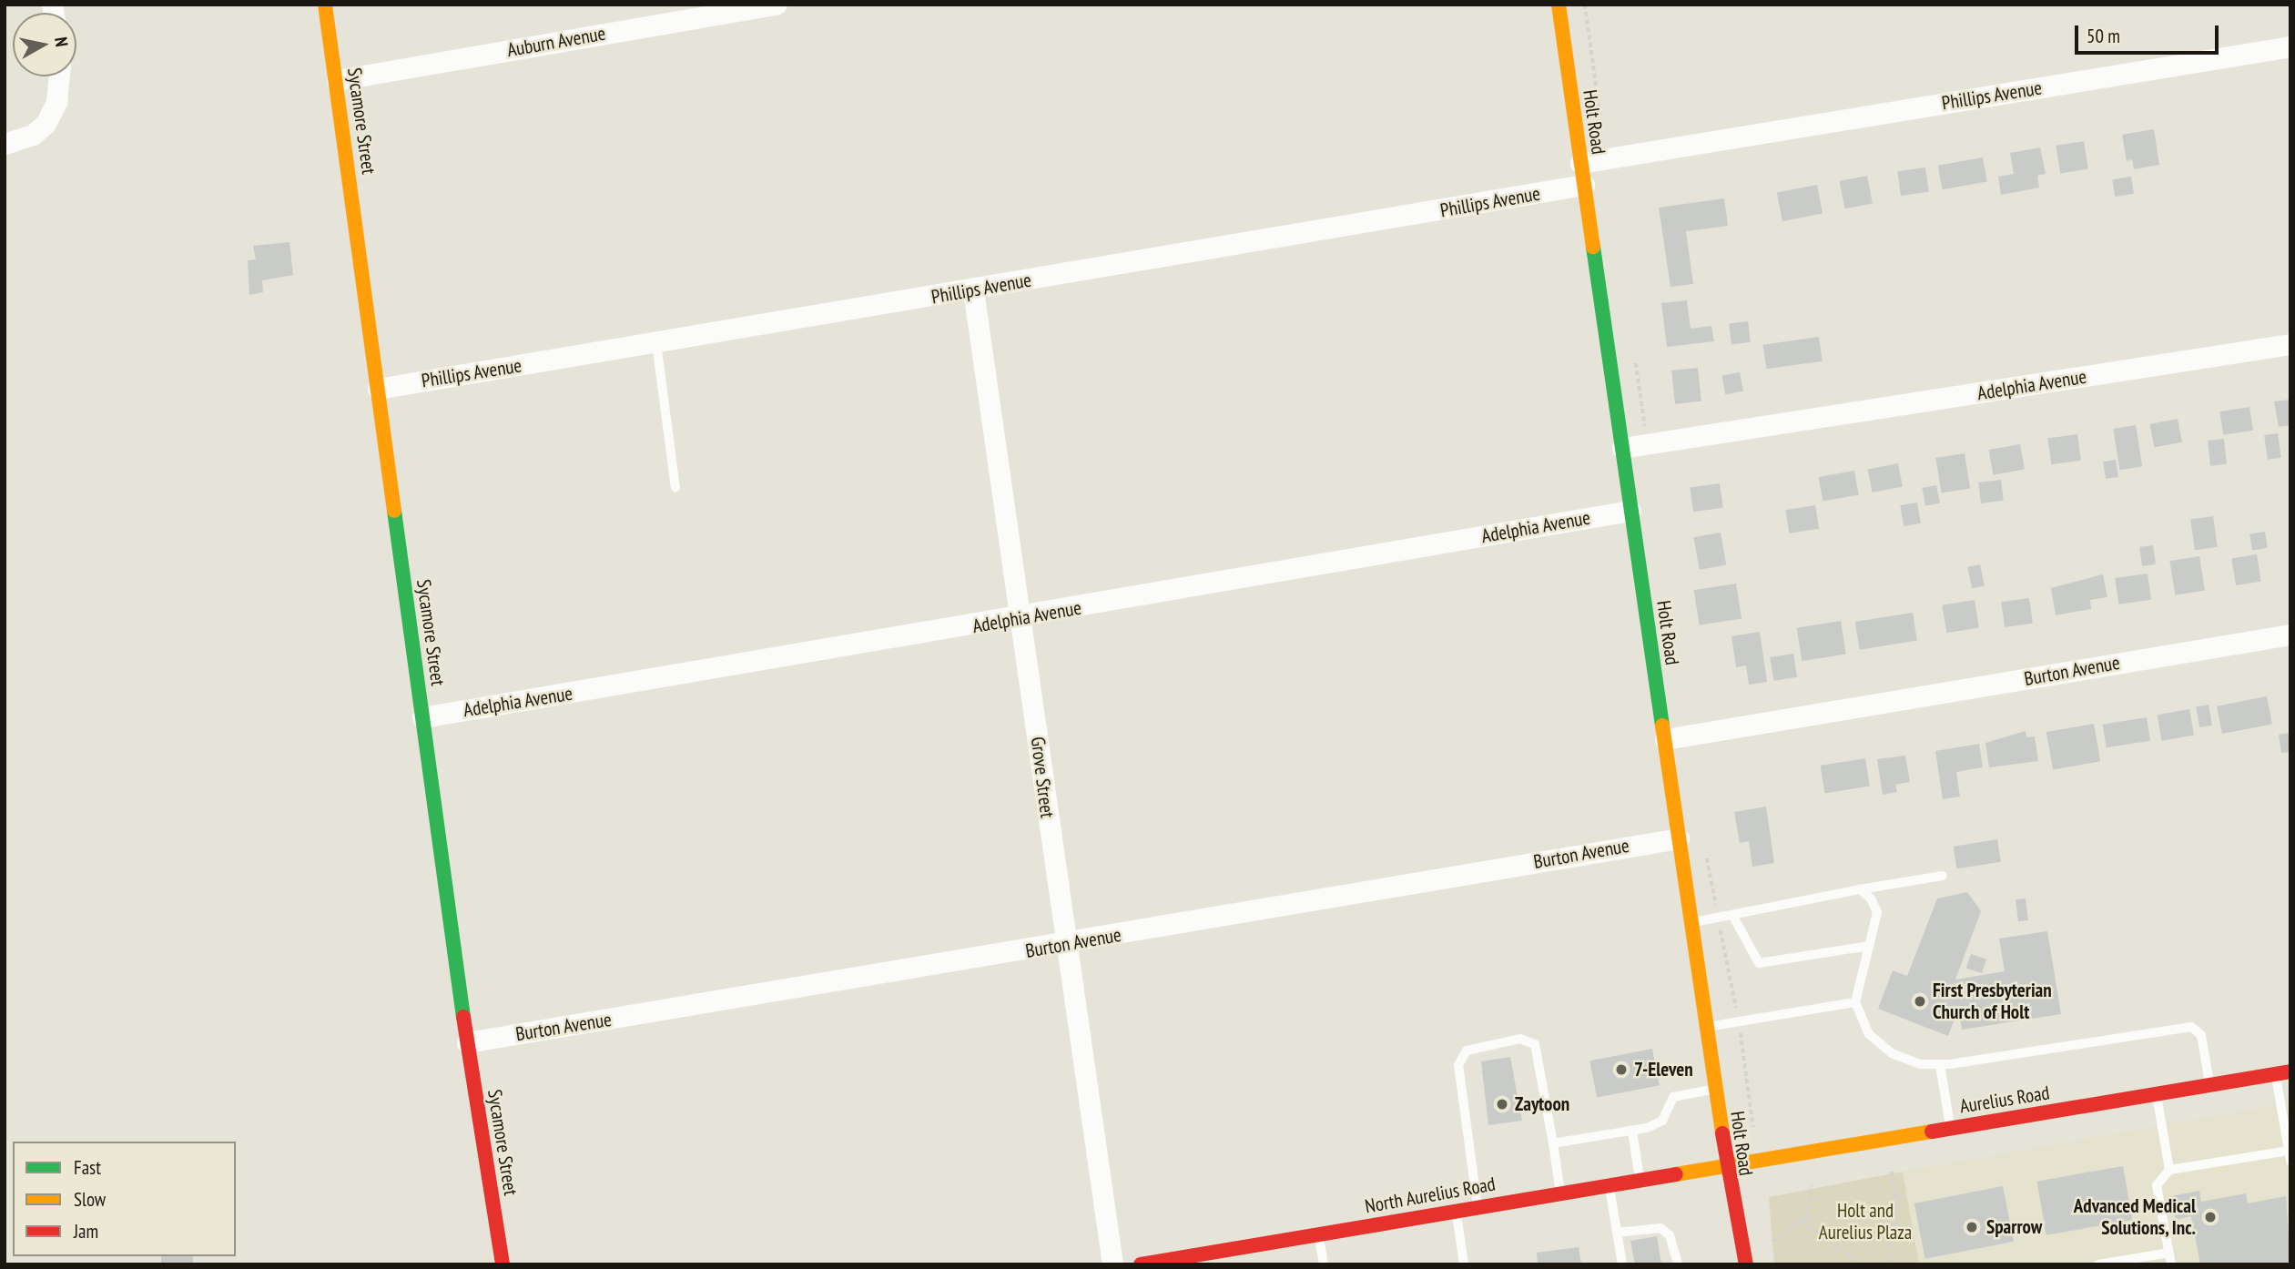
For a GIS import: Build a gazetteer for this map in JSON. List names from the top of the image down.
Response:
{
  "streets": {
    "street": [
      "Auburn Avenue",
      "Phillips Avenue",
      "Sycamore Street",
      "Holt Road",
      "Adelphia Avenue",
      "Burton Avenue",
      "Grove Street",
      "Aurelius Road",
      "North Aurelius Road"
    ]
  },
  "crossings": [
    ["Auburn Avenue", "Sycamore Street"],
    ["Phillips Avenue", "Sycamore Street"],
    ["Phillips Avenue", "Holt Road"],
    ["Phillips Avenue", "Grove Street"],
    ["Sycamore Street", "Adelphia Avenue"],
    ["Sycamore Street", "Burton Avenue"],
    ["Holt Road", "Adelphia Avenue"],
    ["Holt Road", "Burton Avenue"],
    ["Holt Road", "Aurelius Road"],
    ["Holt Road", "North Aurelius Road"],
    ["Adelphia Avenue", "Grove Street"],
    ["Burton Avenue", "Grove Street"],
    ["Aurelius Road", "North Aurelius Road"]
  ],
  "parks": ["Holt and Aurelius Plaza"],
  "places": [
    "First Presbyterian Church of Holt",
    "7-Eleven",
    "Zaytoon",
    "Advanced Medical Solutions, Inc.",
    "Sparrow"
  ],
  "legend": ["Fast", "Slow", "Jam"],
  "scale_bar": "50 m",
  "north": "right"
}
